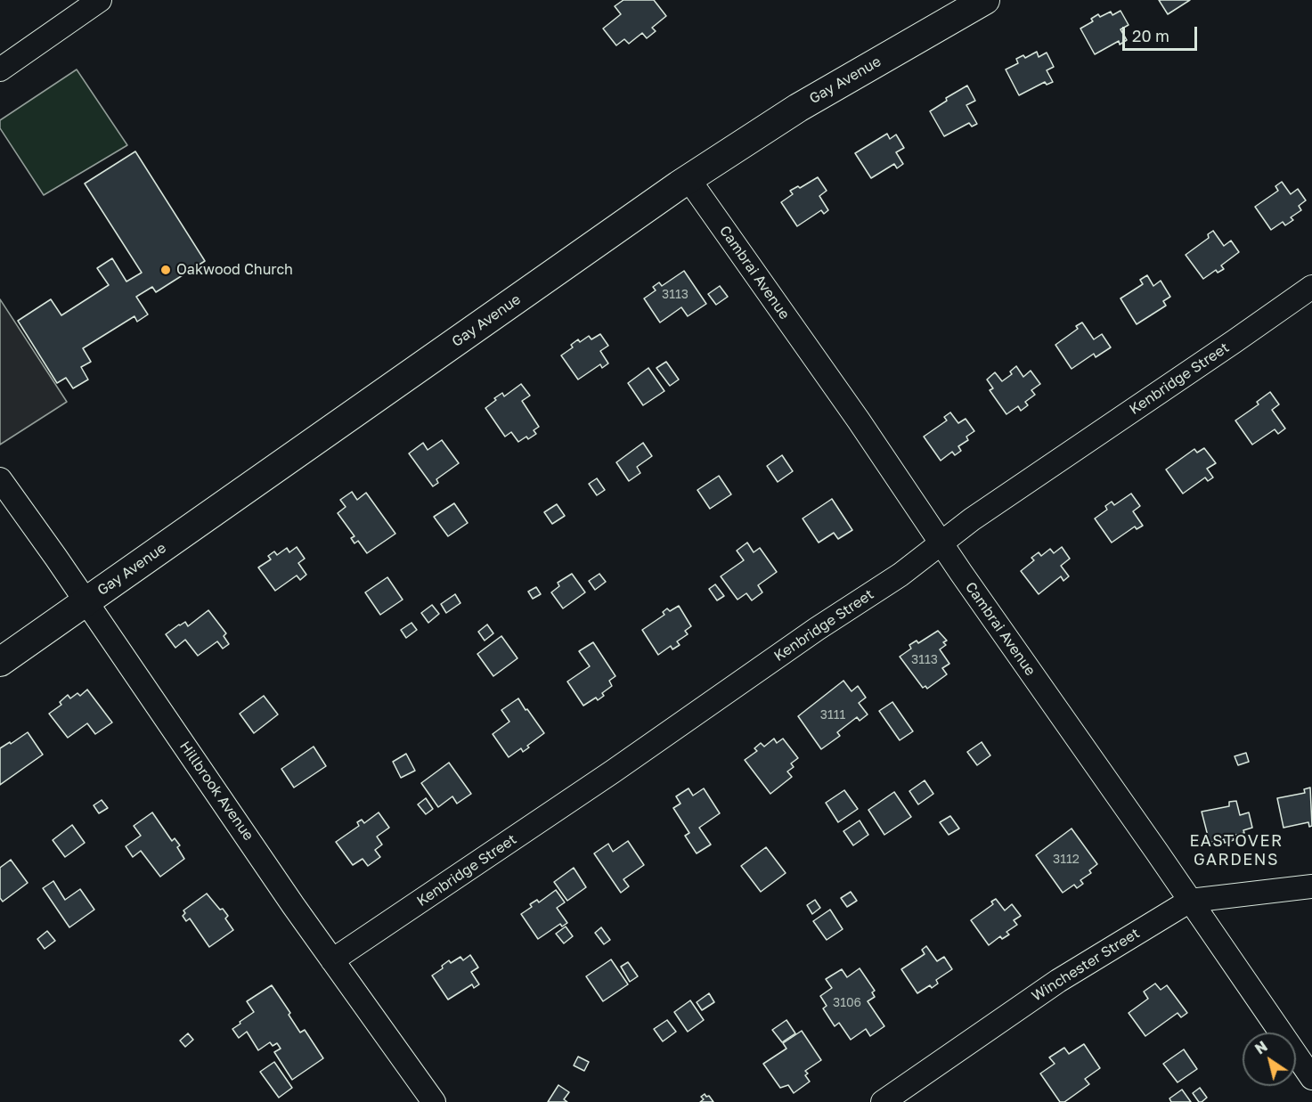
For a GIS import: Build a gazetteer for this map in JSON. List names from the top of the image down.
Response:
{
  "streets": {
    "street": [
      "Gay Avenue",
      "Cambrai Avenue",
      "Kenbridge Street",
      "Hillbrook Avenue",
      "Winchester Street"
    ]
  },
  "crossings": [
    ["Gay Avenue", "Cambrai Avenue"],
    ["Gay Avenue", "Hillbrook Avenue"],
    ["Cambrai Avenue", "Kenbridge Street"],
    ["Cambrai Avenue", "Winchester Street"],
    ["Kenbridge Street", "Hillbrook Avenue"]
  ],
  "districts": ["EASTOVER GARDENS"],
  "places": ["Oakwood Church"],
  "house_numbers": [
    "3113",
    "3113",
    "3111",
    "3112",
    "3106"
  ],
  "scale_bar": "20 m",
  "north": "top left"
}
